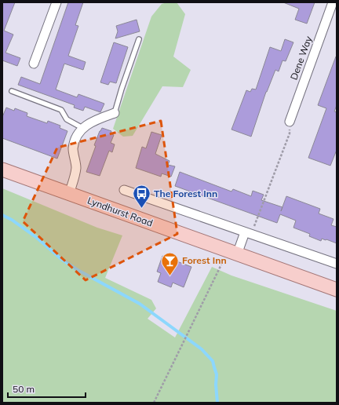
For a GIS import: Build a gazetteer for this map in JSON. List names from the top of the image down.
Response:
{
  "streets": {
    "main road": ["Lyndhurst Road"],
    "street": ["Dene Way"]
  },
  "places": {
    "bus stop": ["The Forest Inn"],
    "bar": ["Forest Inn"]
  },
  "scale_bar": "50 m"
}
